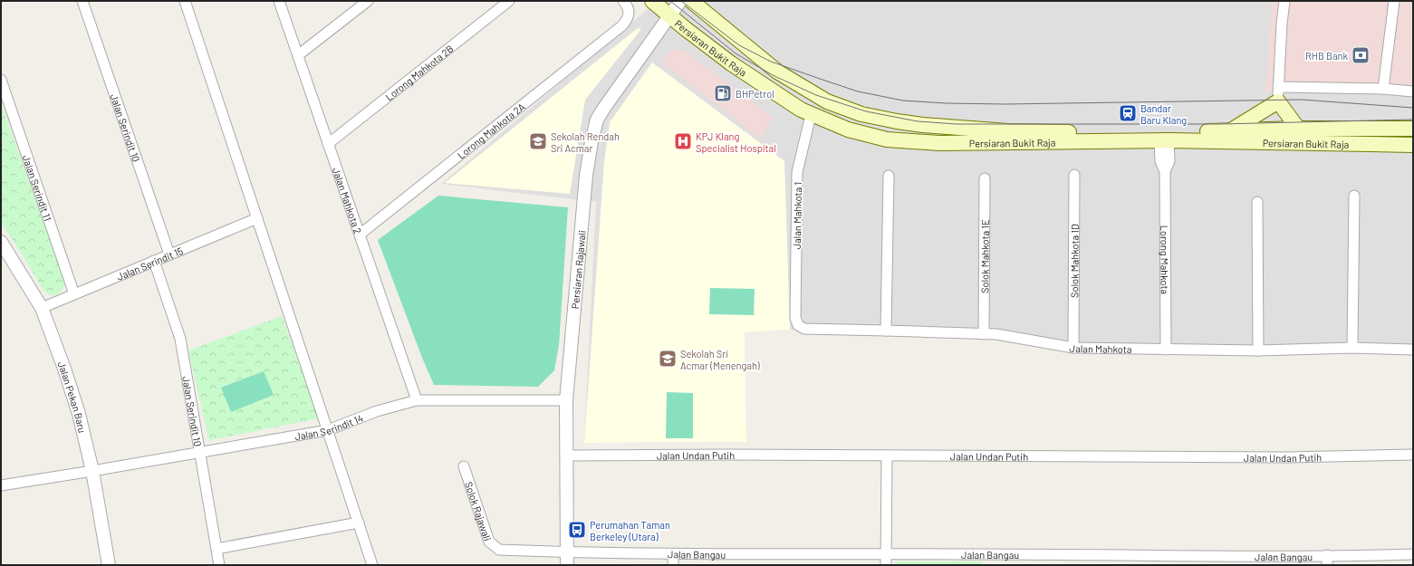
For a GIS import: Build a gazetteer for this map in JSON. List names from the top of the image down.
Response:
{
  "streets": {
    "main road": ["Persiaran Bukit Raja"],
    "street": [
      "Lorong Mahkota 2B",
      "Jalan Serindit 10",
      "Lorong Mahkota 2A",
      "Jalan Serindit 11",
      "Jalan Mahkota 2",
      "Jalan Mahkota 1",
      "Solok Mahkota 1E",
      "Lorong Mahkota",
      "Solok Mahkota 1D",
      "Jalan Serindit 15",
      "Persiaran Rajawali",
      "Jalan Mahkota",
      "Jalan Pekan Baru",
      "Jalan Serindit 14",
      "Jalan Undan Putih",
      "Solok Rajawali",
      "Jalan Bangau"
    ]
  },
  "crossings": [
    ["Persiaran Bukit Raja", "Jalan Mahkota 1"],
    ["Persiaran Bukit Raja", "Lorong Mahkota"],
    ["Persiaran Bukit Raja", "Persiaran Rajawali"],
    ["Lorong Mahkota 2B", "Jalan Mahkota 2"],
    ["Jalan Serindit 10", "Jalan Serindit 15"],
    ["Jalan Serindit 10", "Jalan Serindit 14"],
    ["Lorong Mahkota 2A", "Jalan Mahkota 2"],
    ["Jalan Serindit 11", "Jalan Serindit 15"],
    ["Jalan Mahkota 2", "Jalan Serindit 14"],
    ["Jalan Mahkota 1", "Jalan Mahkota"],
    ["Solok Mahkota 1E", "Jalan Mahkota"],
    ["Lorong Mahkota", "Jalan Mahkota"],
    ["Solok Mahkota 1D", "Jalan Mahkota"],
    ["Jalan Serindit 15", "Jalan Pekan Baru"],
    ["Persiaran Rajawali", "Jalan Serindit 14"],
    ["Persiaran Rajawali", "Jalan Undan Putih"],
    ["Persiaran Rajawali", "Solok Rajawali"],
    ["Persiaran Rajawali", "Jalan Bangau"],
    ["Jalan Pekan Baru", "Jalan Serindit 14"],
    ["Solok Rajawali", "Jalan Bangau"]
  ],
  "places": {
    "bank": ["RHB Bank"],
    "fuel station": ["BHPetrol"],
    "station": ["Bandar Baru Klang"],
    "school or university": ["Sekolah Rendah Sri Acmar", "Sekolah Sri Acmar (Menengah)"],
    "hospital": ["KPJ Klang Specialist Hospital"],
    "bus stop": ["Perumahan Taman Berkeley (Utara)"]
  }
}
